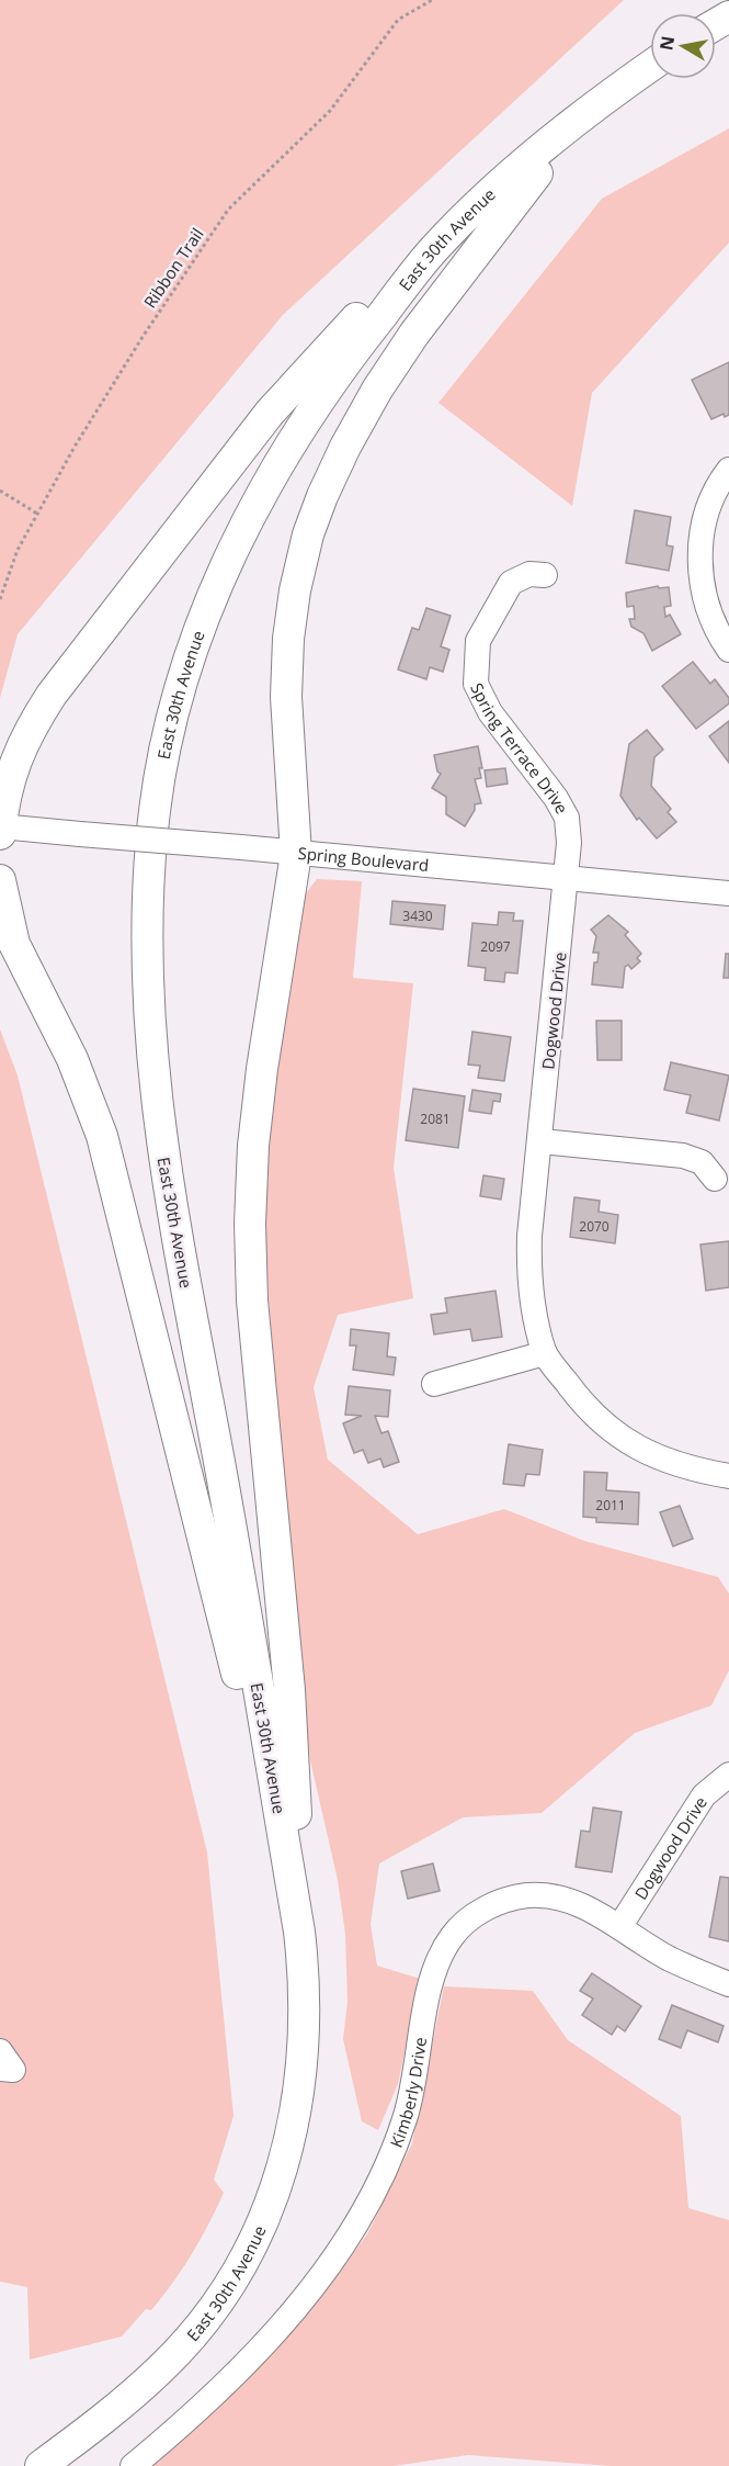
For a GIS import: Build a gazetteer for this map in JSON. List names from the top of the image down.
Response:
{
  "streets": {
    "main road": ["East 30th Avenue"],
    "street": [
      "Spring Terrace Drive",
      "Spring Boulevard",
      "Dogwood Drive",
      "Kimberly Drive"
    ],
    "path": ["Ribbon Trail"]
  },
  "crossings": [
    ["Spring Terrace Drive", "Spring Boulevard"],
    ["Spring Terrace Drive", "Dogwood Drive"],
    ["Spring Boulevard", "Dogwood Drive"],
    ["Dogwood Drive", "Kimberly Drive"]
  ],
  "house_numbers": [
    "3430",
    "2097",
    "2081",
    "2070",
    "2011"
  ],
  "north": "left"
}
